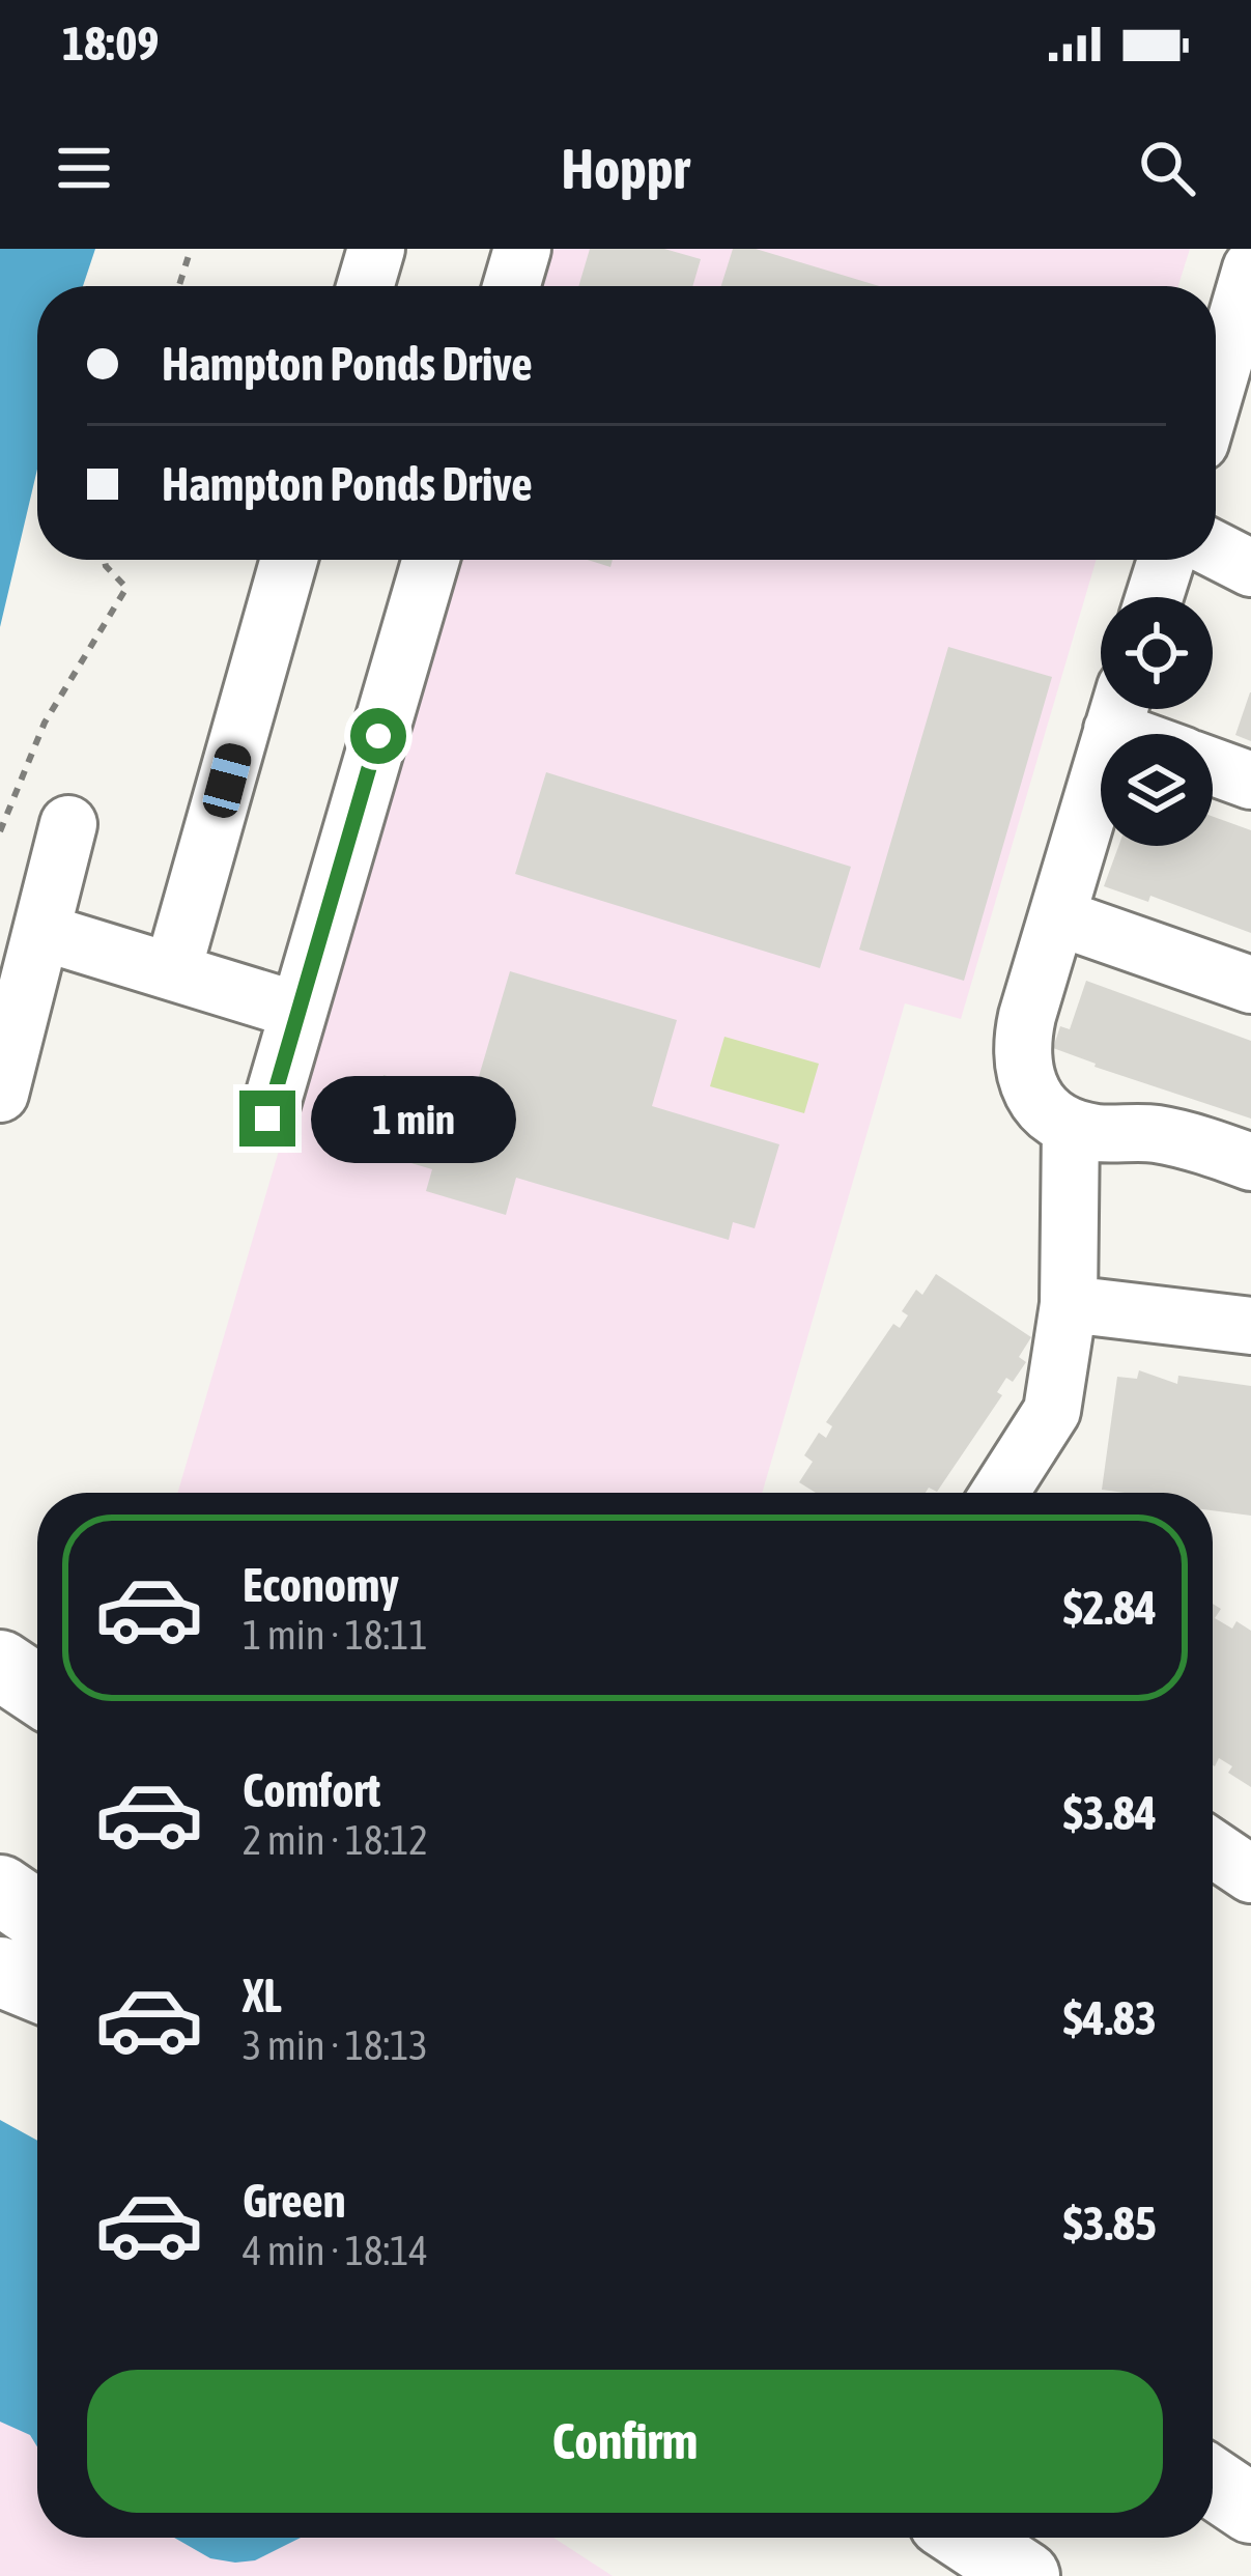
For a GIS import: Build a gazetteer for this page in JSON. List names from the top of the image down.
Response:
{
  "page": {
    "status": "18:09",
    "header": "Hoppr",
    "banner": ["Hampton Ponds Drive", "Hampton Ponds Drive"],
    "bubble": "1 min",
    "list": [
      {
        "name": "Economy",
        "note": "1 min · 18:11",
        "value": "$2.84"
      },
      {
        "name": "Comfort",
        "note": "2 min · 18:12",
        "value": "$3.84"
      },
      {
        "name": "XL",
        "note": "3 min · 18:13",
        "value": "$4.83"
      },
      {
        "name": "Green",
        "note": "4 min · 18:14",
        "value": "$3.85"
      }
    ],
    "buttons": "Confirm"
  }
}
